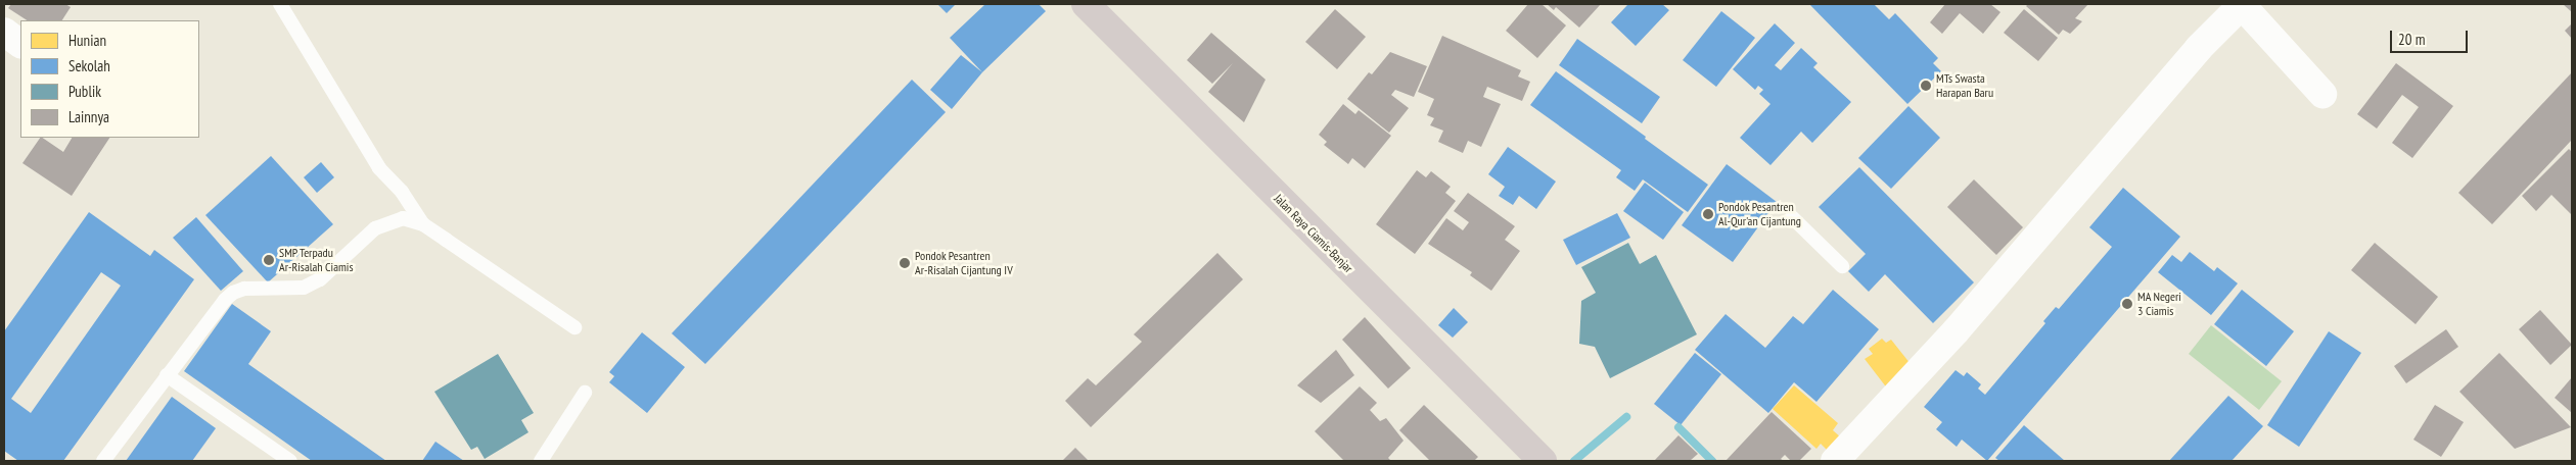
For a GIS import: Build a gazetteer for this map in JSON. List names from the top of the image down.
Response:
{
  "streets": {
    "highway": ["Jalan Raya Ciamis-Banjar"]
  },
  "places": [
    "MTs Swasta Harapan Baru",
    "Pondok Pesantren Al-Qur'an Cijantung",
    "SMP Terpadu Ar-Risalah Ciamis",
    "Pondok Pesantren Ar-Risalah Cijantung IV",
    "MA Negeri 3 Ciamis"
  ],
  "legend": [
    "Hunian",
    "Sekolah",
    "Publik",
    "Lainnya"
  ],
  "scale_bar": "20 m"
}
